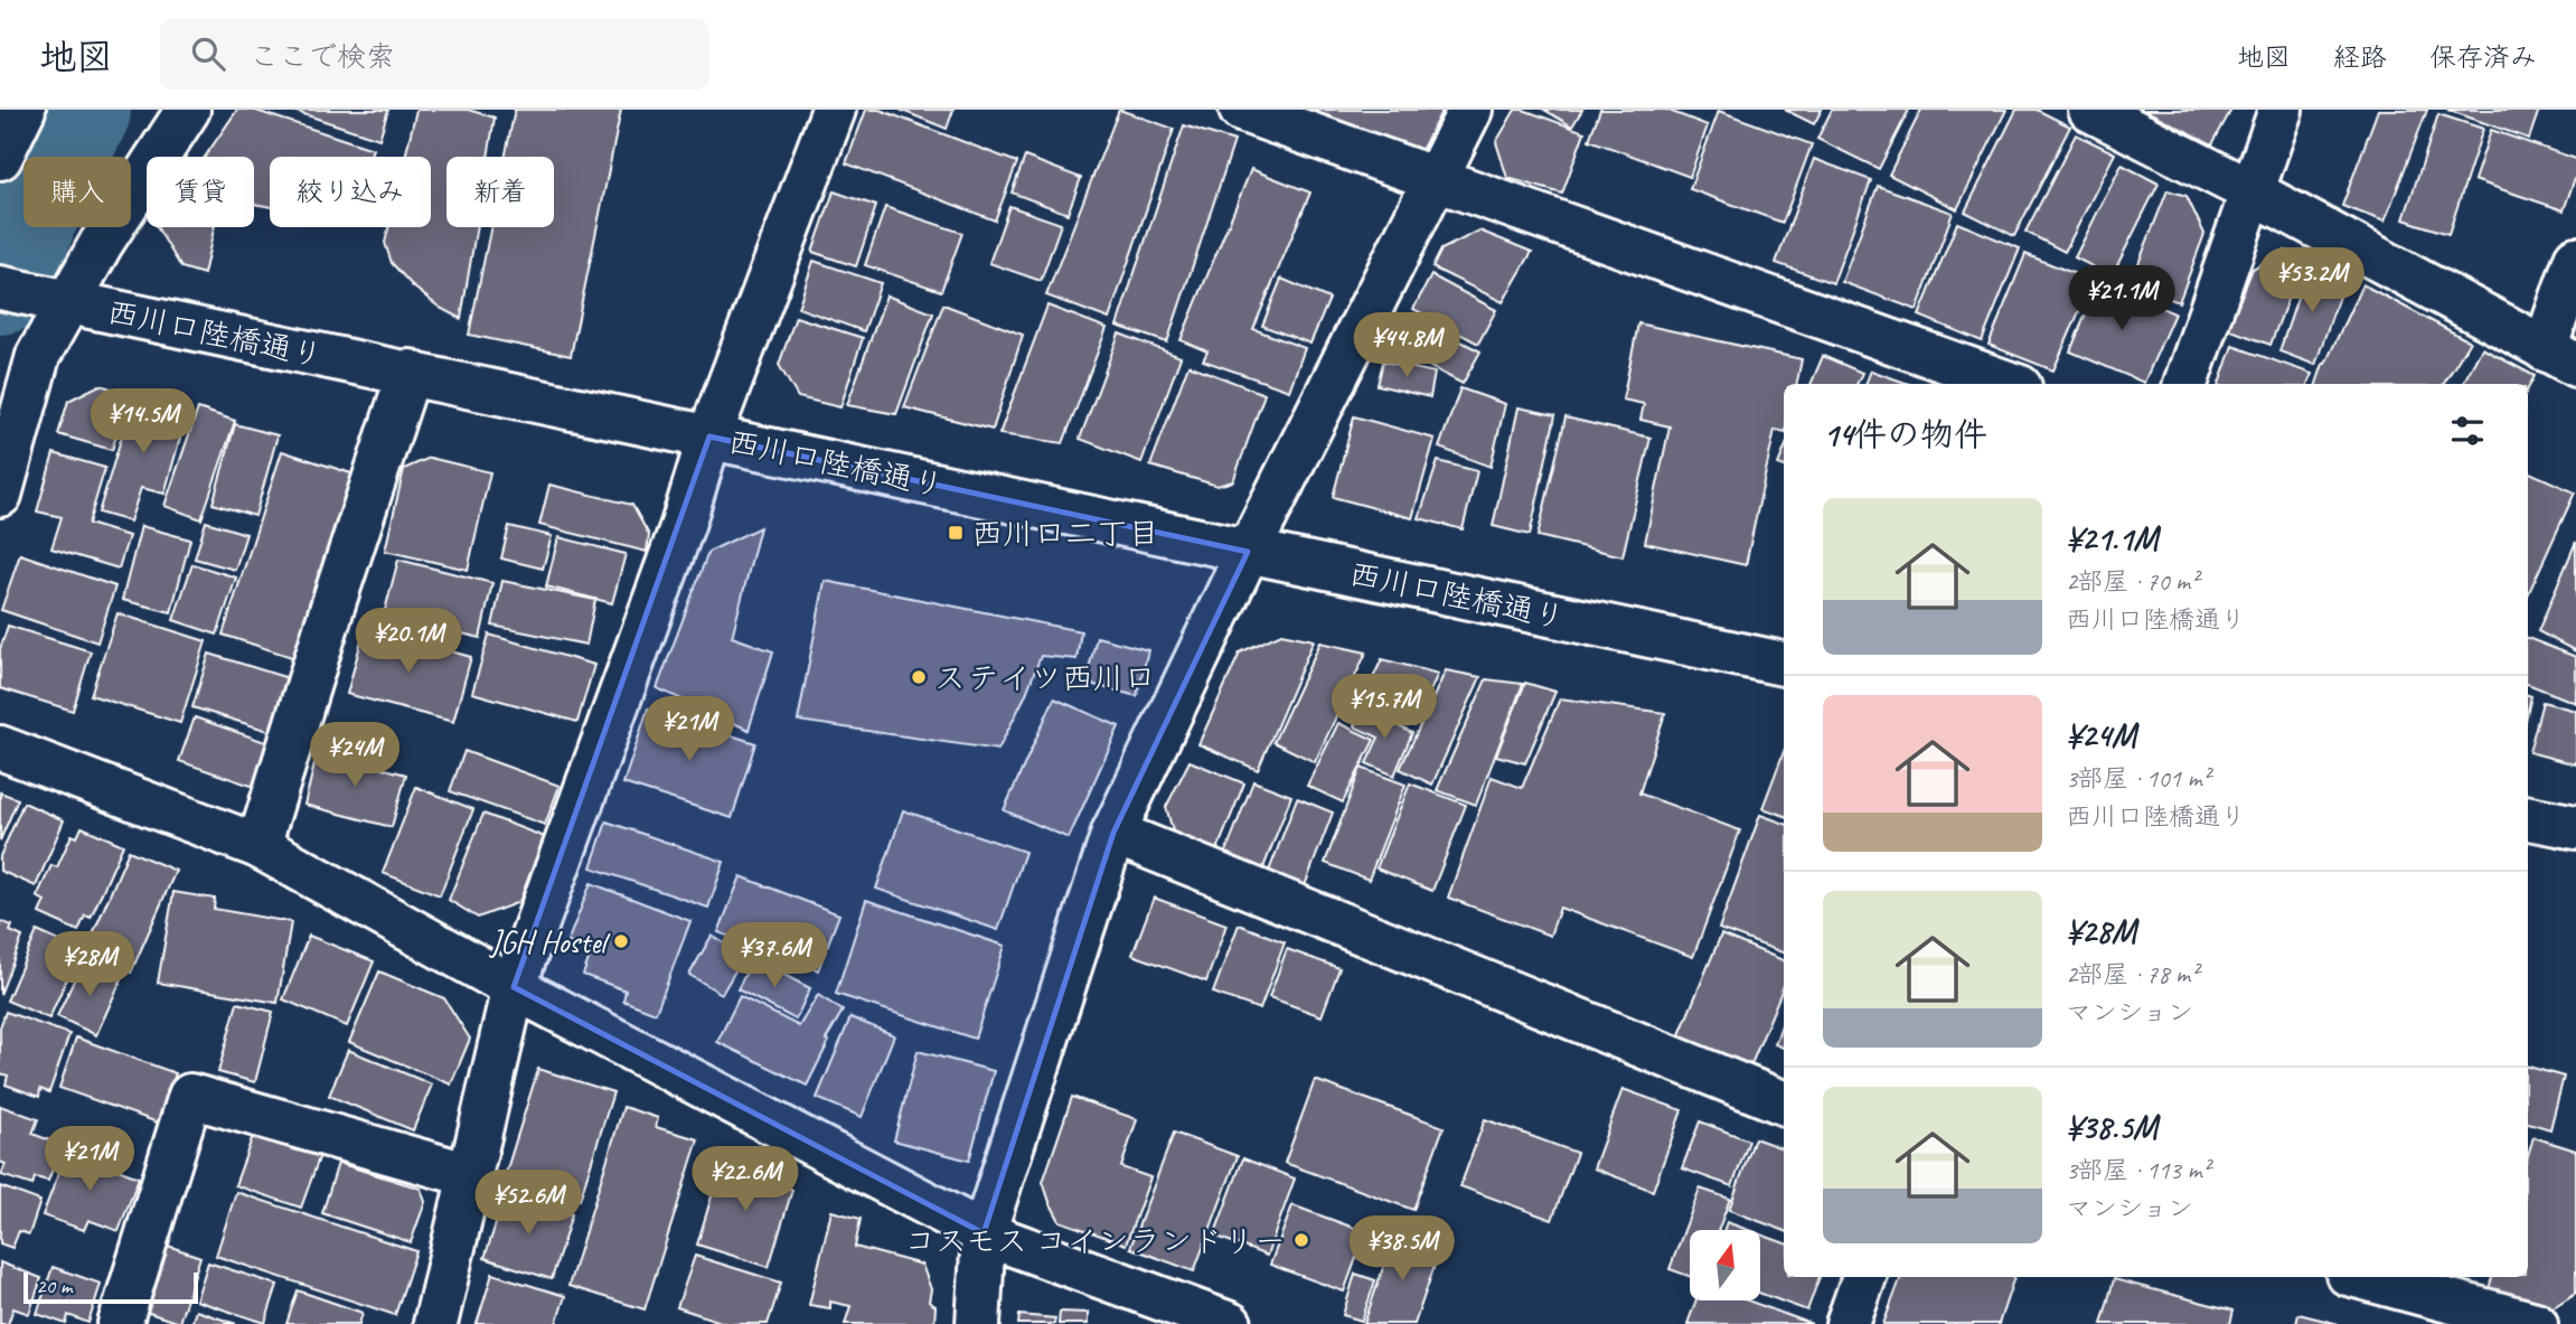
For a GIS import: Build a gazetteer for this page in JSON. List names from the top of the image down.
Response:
{
  "streets": {
    "street": ["西川口陸橋通り"]
  },
  "places": {
    "transit": ["西川口二丁目"],
    "other": ["ステイツ西川口", "JGH Hostel", "コスモス コインランドリー"]
  },
  "scale_bar": "20 m",
  "north": "top",
  "page": {
    "header": "地図",
    "search": "ここで検索",
    "nav": ["地図", "経路", "保存済み"],
    "chip": [
      "購入",
      "賃貸",
      "絞り込み",
      "新着"
    ],
    "price": [
      "¥53.2M",
      "¥21.1M",
      "¥44.8M",
      "¥14.5M",
      "¥20.1M",
      "¥15.7M",
      "¥21M",
      "¥24M",
      "¥37.6M",
      "¥28M",
      "¥21M",
      "¥22.6M",
      "¥52.6M",
      "¥38.5M"
    ],
    "heading": "14件の物件",
    "list": [
      {
        "name": "¥21.1M",
        "note": "2部屋 · 70 m² · 西川口陸橋通り"
      },
      {
        "name": "¥24M",
        "note": "3部屋 · 101 m² · 西川口陸橋通り"
      },
      {
        "name": "¥28M",
        "note": "2部屋 · 78 m² · マンション"
      },
      {
        "name": "¥38.5M",
        "note": "3部屋 · 113 m² · マンション"
      }
    ],
    "scale": "20 m"
  }
}
